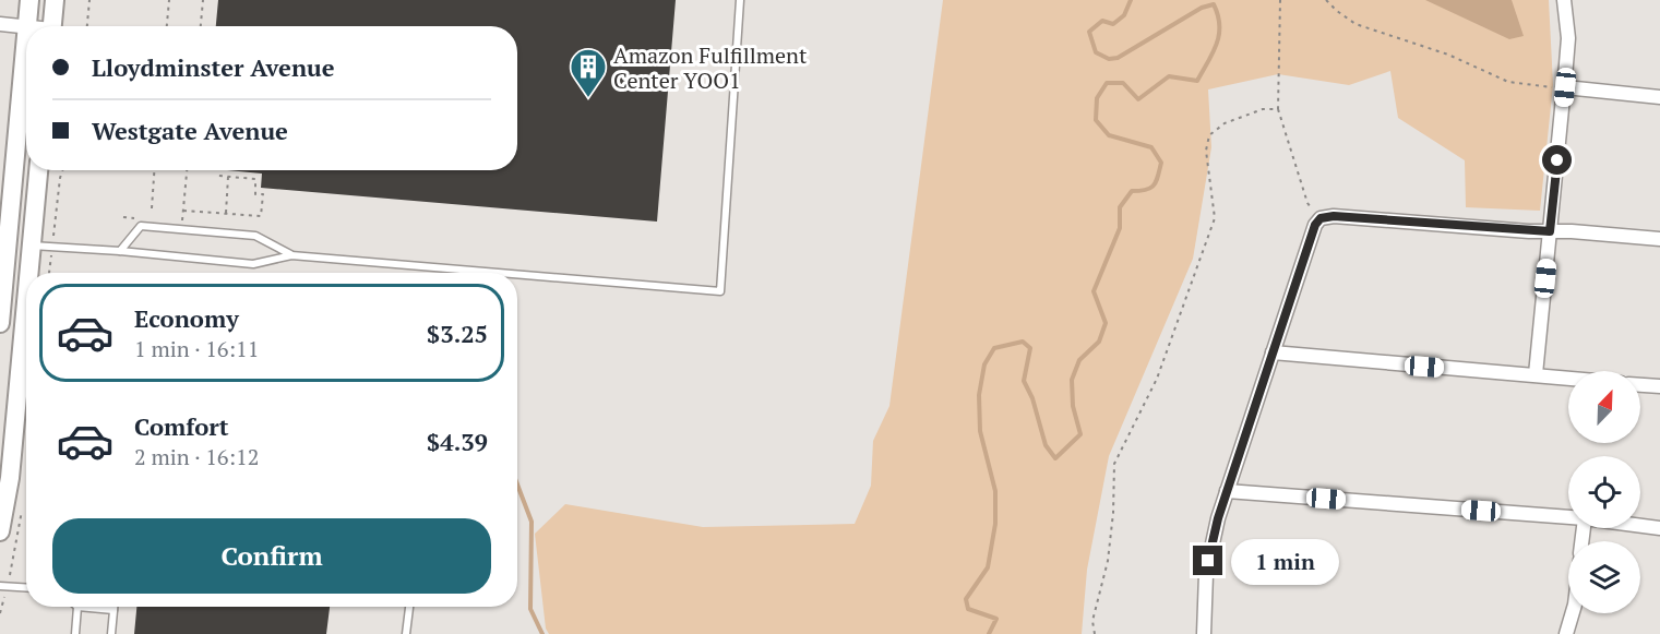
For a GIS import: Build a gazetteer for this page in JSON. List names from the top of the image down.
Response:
{
  "places": {
    "building": ["Amazon Fulfillment Center YOO1"]
  },
  "north": "top right",
  "page": {
    "banner": ["Lloydminster Avenue", "Westgate Avenue"],
    "list": [
      {
        "name": "Economy",
        "note": "1 min · 16:11",
        "value": "$3.25"
      },
      {
        "name": "Comfort",
        "note": "2 min · 16:12",
        "value": "$4.39"
      }
    ],
    "buttons": "Confirm",
    "bubble": "1 min"
  }
}
